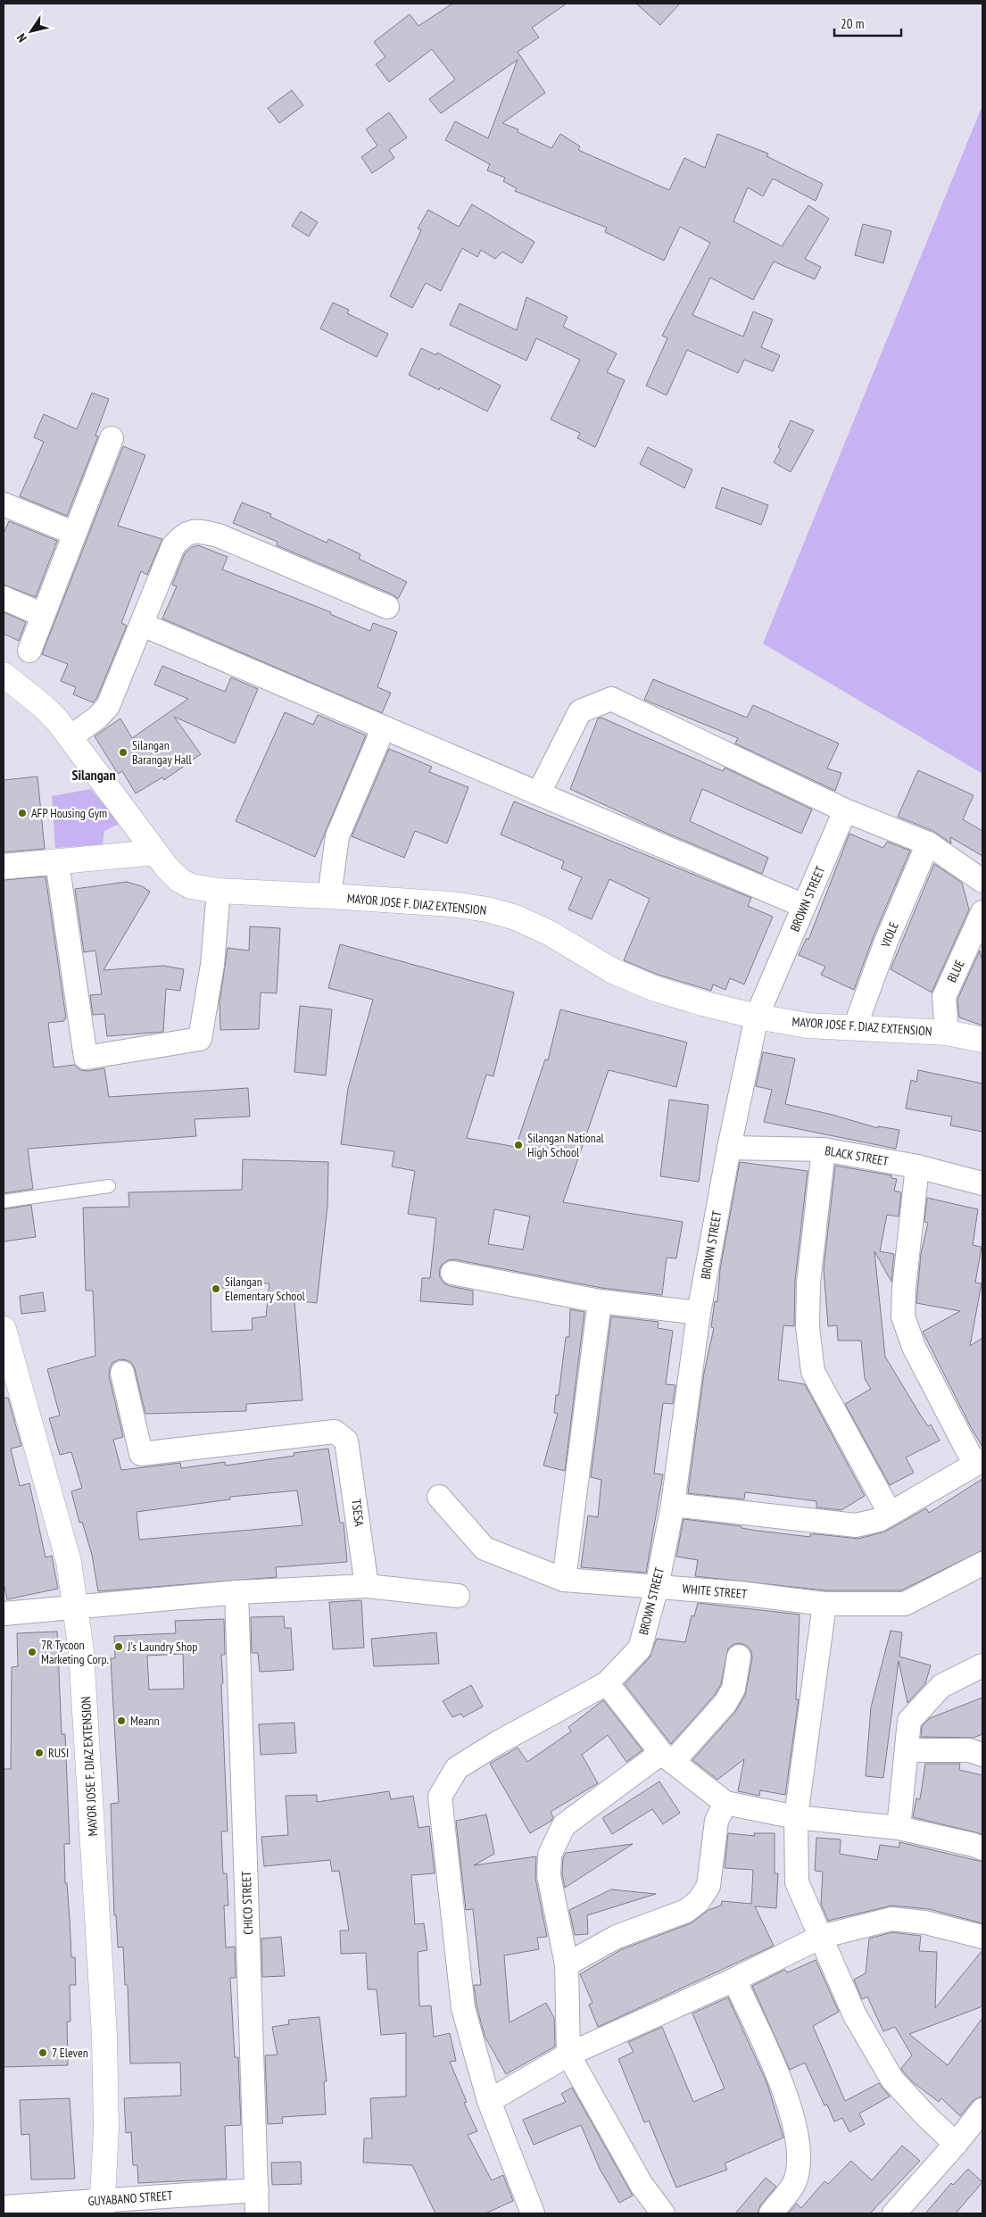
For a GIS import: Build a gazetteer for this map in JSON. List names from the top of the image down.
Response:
{
  "streets": {
    "street": [
      "BROWN STREET",
      "MAYOR JOSE F. DIAZ EXTENSION",
      "VIOLE",
      "BLUE",
      "BLACK STREET",
      "TSESA",
      "WHITE STREET",
      "CHICO STREET",
      "GUYABANO STREET"
    ]
  },
  "crossings": [
    ["BROWN STREET", "MAYOR JOSE F. DIAZ EXTENSION"],
    ["BROWN STREET", "BLACK STREET"],
    ["BROWN STREET", "WHITE STREET"],
    ["MAYOR JOSE F. DIAZ EXTENSION", "VIOLE"],
    ["MAYOR JOSE F. DIAZ EXTENSION", "BLUE"],
    ["MAYOR JOSE F. DIAZ EXTENSION", "GUYABANO STREET"],
    ["CHICO STREET", "GUYABANO STREET"]
  ],
  "districts": ["Silangan"],
  "places": [
    "Silangan Barangay Hall",
    "AFP Housing Gym",
    "Silangan National High School",
    "Silangan Elementary School",
    "J's Laundry Shop",
    "7R Tycoon Marketing Corp.",
    "Meann",
    "RUSI",
    "7 Eleven"
  ],
  "scale_bar": "20 m",
  "north": "bottom left"
}
